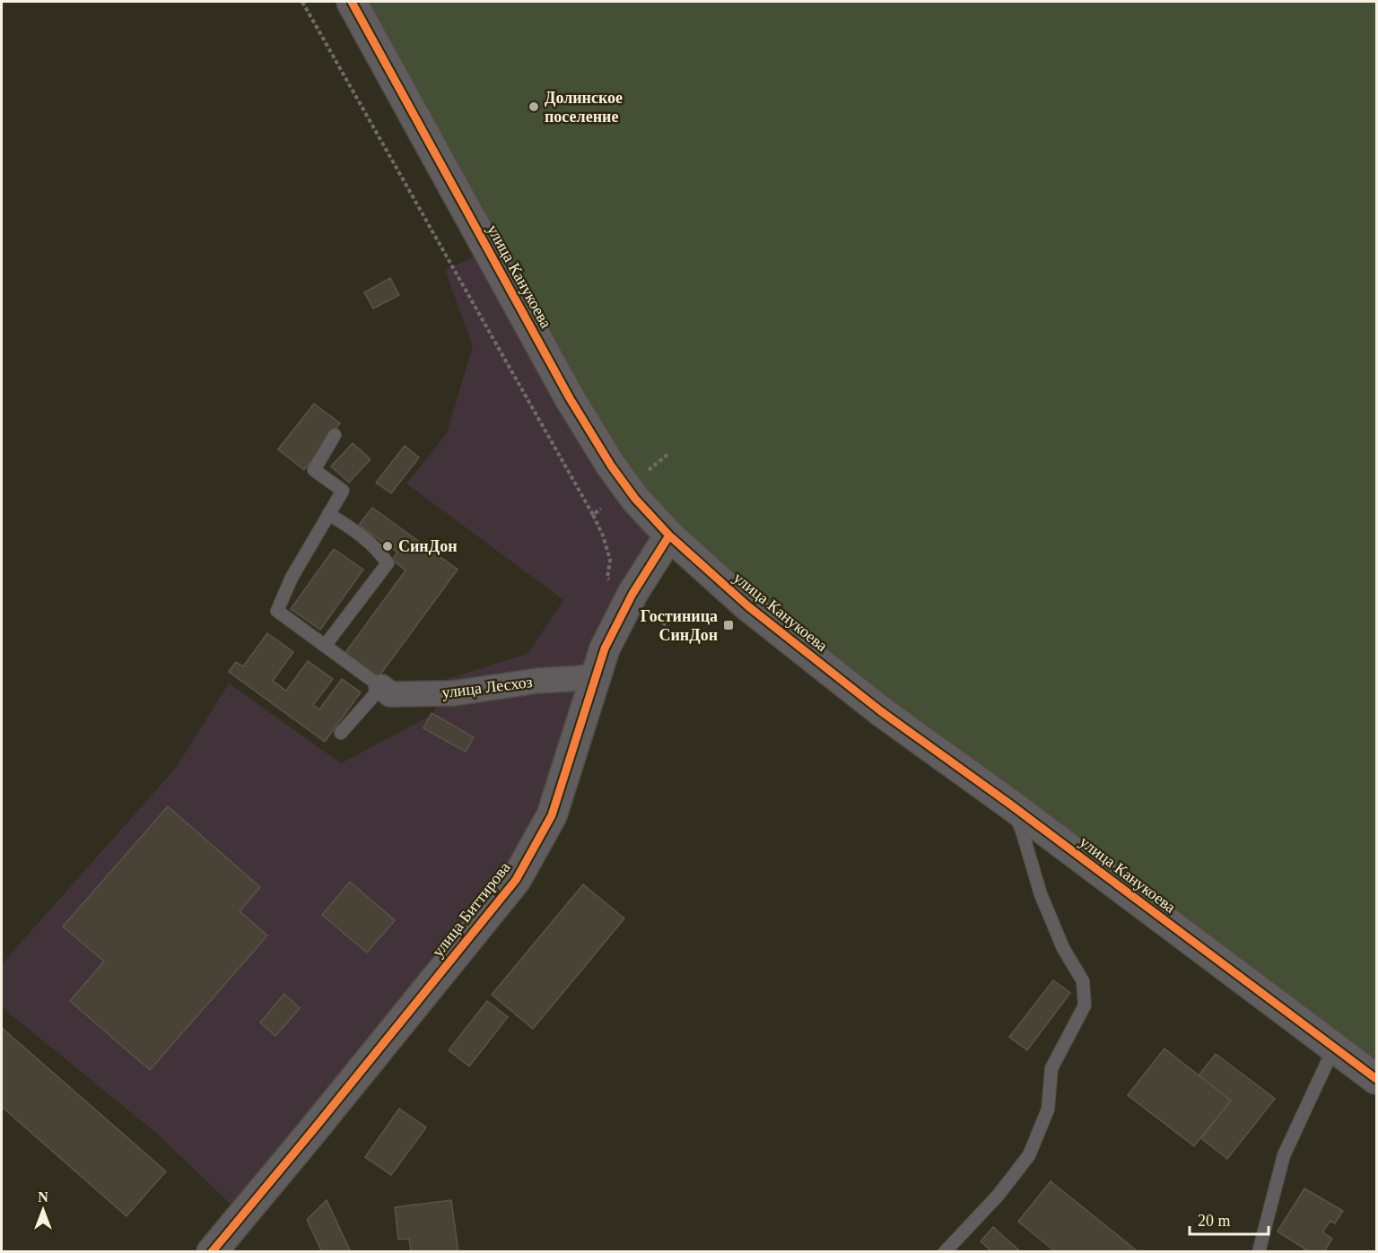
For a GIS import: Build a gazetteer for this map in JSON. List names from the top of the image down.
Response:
{
  "streets": {
    "street": ["улица Канукоева", "улица Лесхоз", "улица Биттирова"]
  },
  "crossings": [
    ["улица Канукоева", "улица Биттирова"],
    ["улица Лесхоз", "улица Биттирова"]
  ],
  "places": {
    "other": ["Долинское поселение", "СинДон"],
    "transit": ["Гостиница СинДон"]
  },
  "scale_bar": "20 m",
  "north": "top"
}
